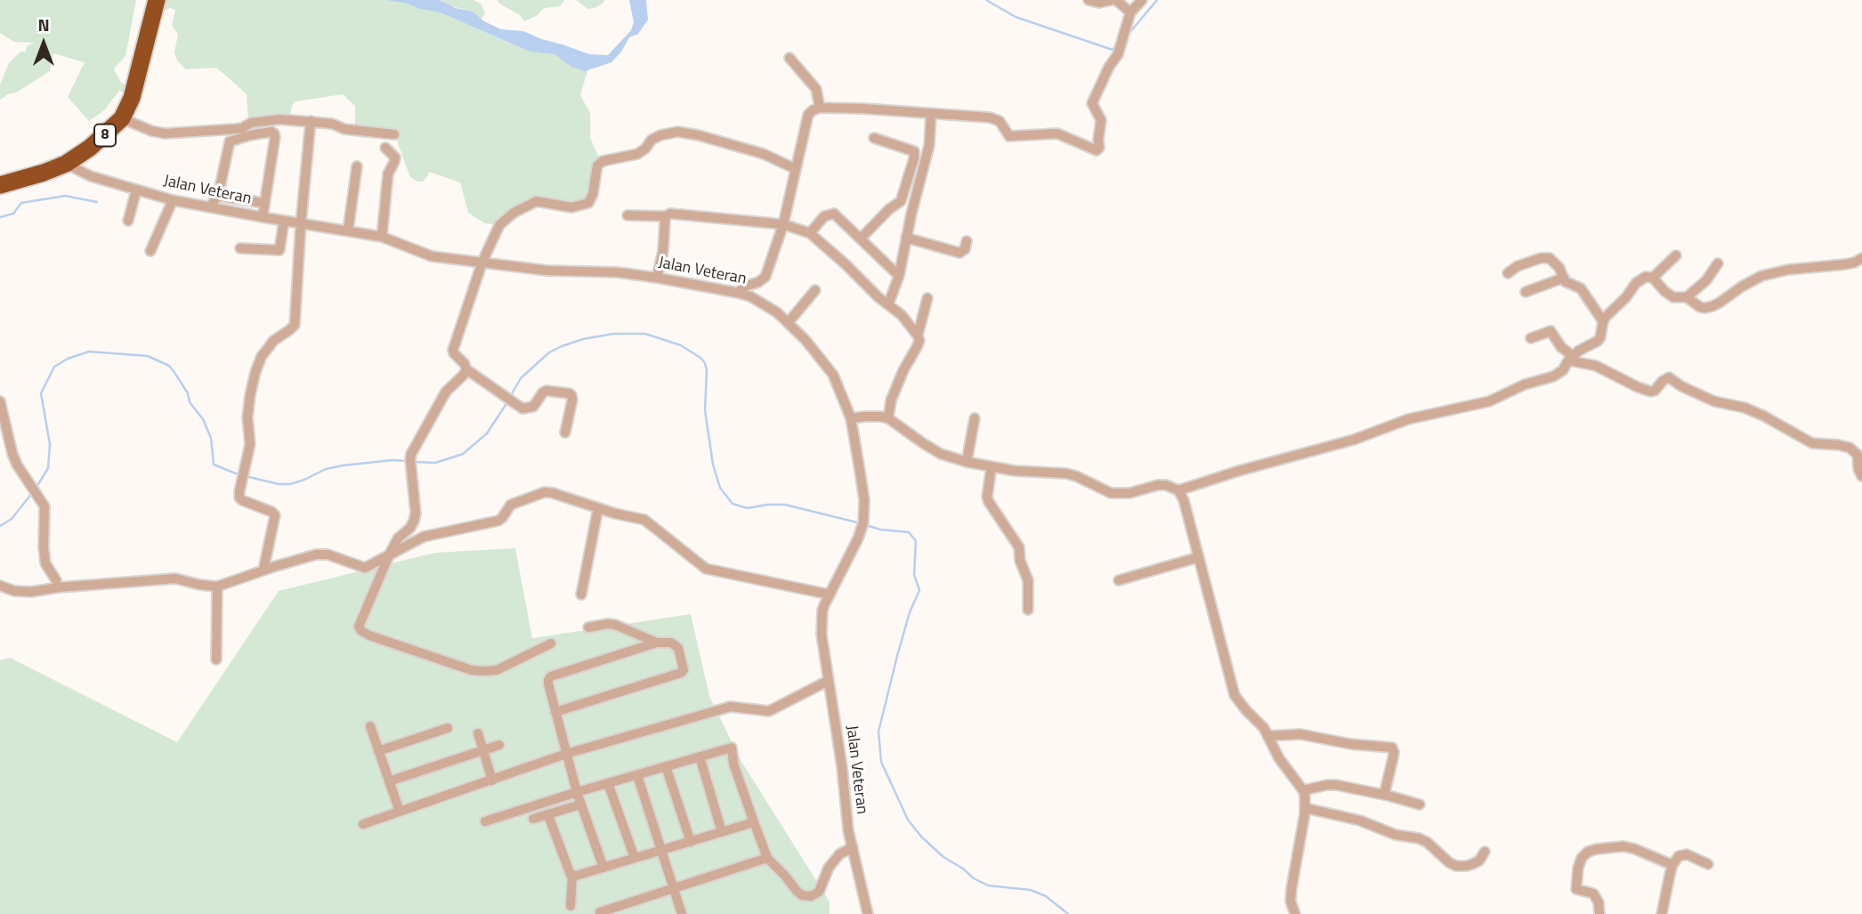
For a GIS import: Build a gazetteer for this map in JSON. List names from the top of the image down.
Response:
{
  "streets": {
    "highway": ["8"],
    "street": ["Jalan Veteran"]
  },
  "crossings": [
    ["8", "Jalan Veteran"]
  ],
  "north": "top"
}
